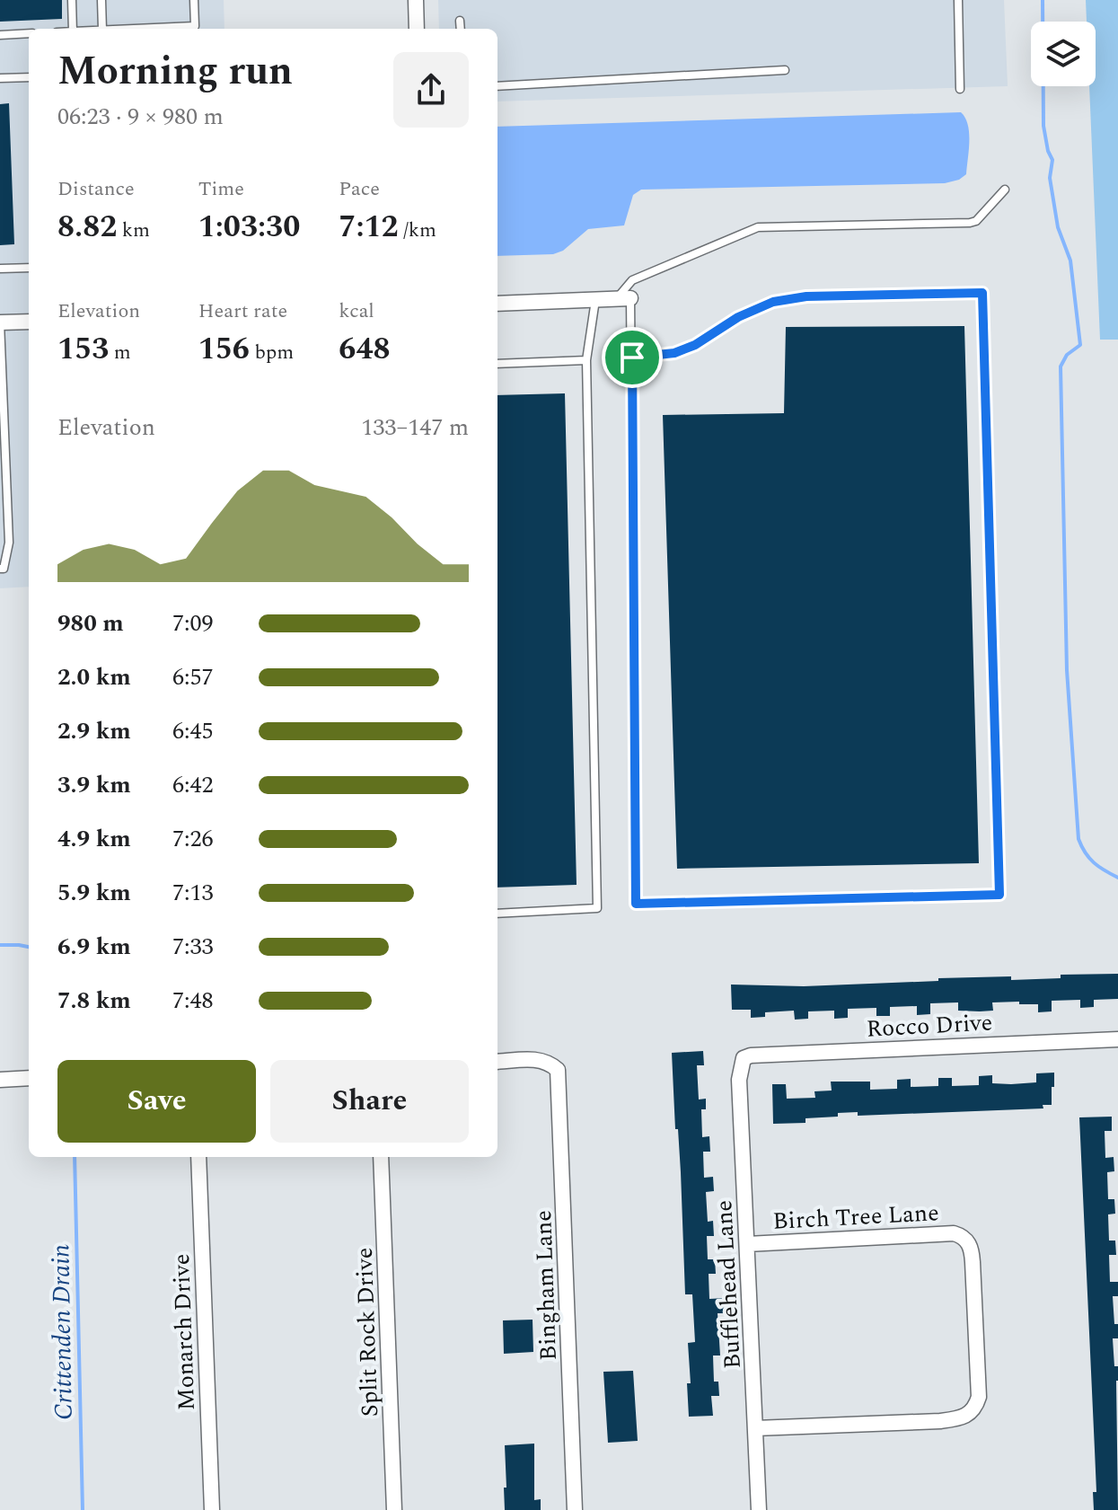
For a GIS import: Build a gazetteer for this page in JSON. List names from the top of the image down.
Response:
{
  "streets": {
    "street": [
      "Rocco Drive",
      "Birch Tree Lane",
      "Bufflehead Lane",
      "Bingham Lane",
      "Monarch Drive",
      "Split Rock Drive"
    ]
  },
  "crossings": [
    ["Rocco Drive", "Bufflehead Lane"],
    ["Birch Tree Lane", "Bufflehead Lane"]
  ],
  "water": ["Crittenden Drain"],
  "page": {
    "heading": ["Morning run", "06:23 · 9 × 980 m"],
    "stats": [
      ["Distance", "8.82 km"],
      ["Time", "1:03:30"],
      ["Pace", "7:12 /km"],
      ["Elevation", "153 m"],
      ["Heart rate", "156 bpm"],
      ["kcal", "648"]
    ],
    "chart": ["Elevation", "133–147 m"],
    "list": [
      {
        "name": "980 m",
        "note": "7:09"
      },
      {
        "name": "2.0 km",
        "note": "6:57"
      },
      {
        "name": "2.9 km",
        "note": "6:45"
      },
      {
        "name": "3.9 km",
        "note": "6:42"
      },
      {
        "name": "4.9 km",
        "note": "7:26"
      },
      {
        "name": "5.9 km",
        "note": "7:13"
      },
      {
        "name": "6.9 km",
        "note": "7:33"
      },
      {
        "name": "7.8 km",
        "note": "7:48"
      }
    ],
    "buttons": ["Save", "Share"]
  }
}
